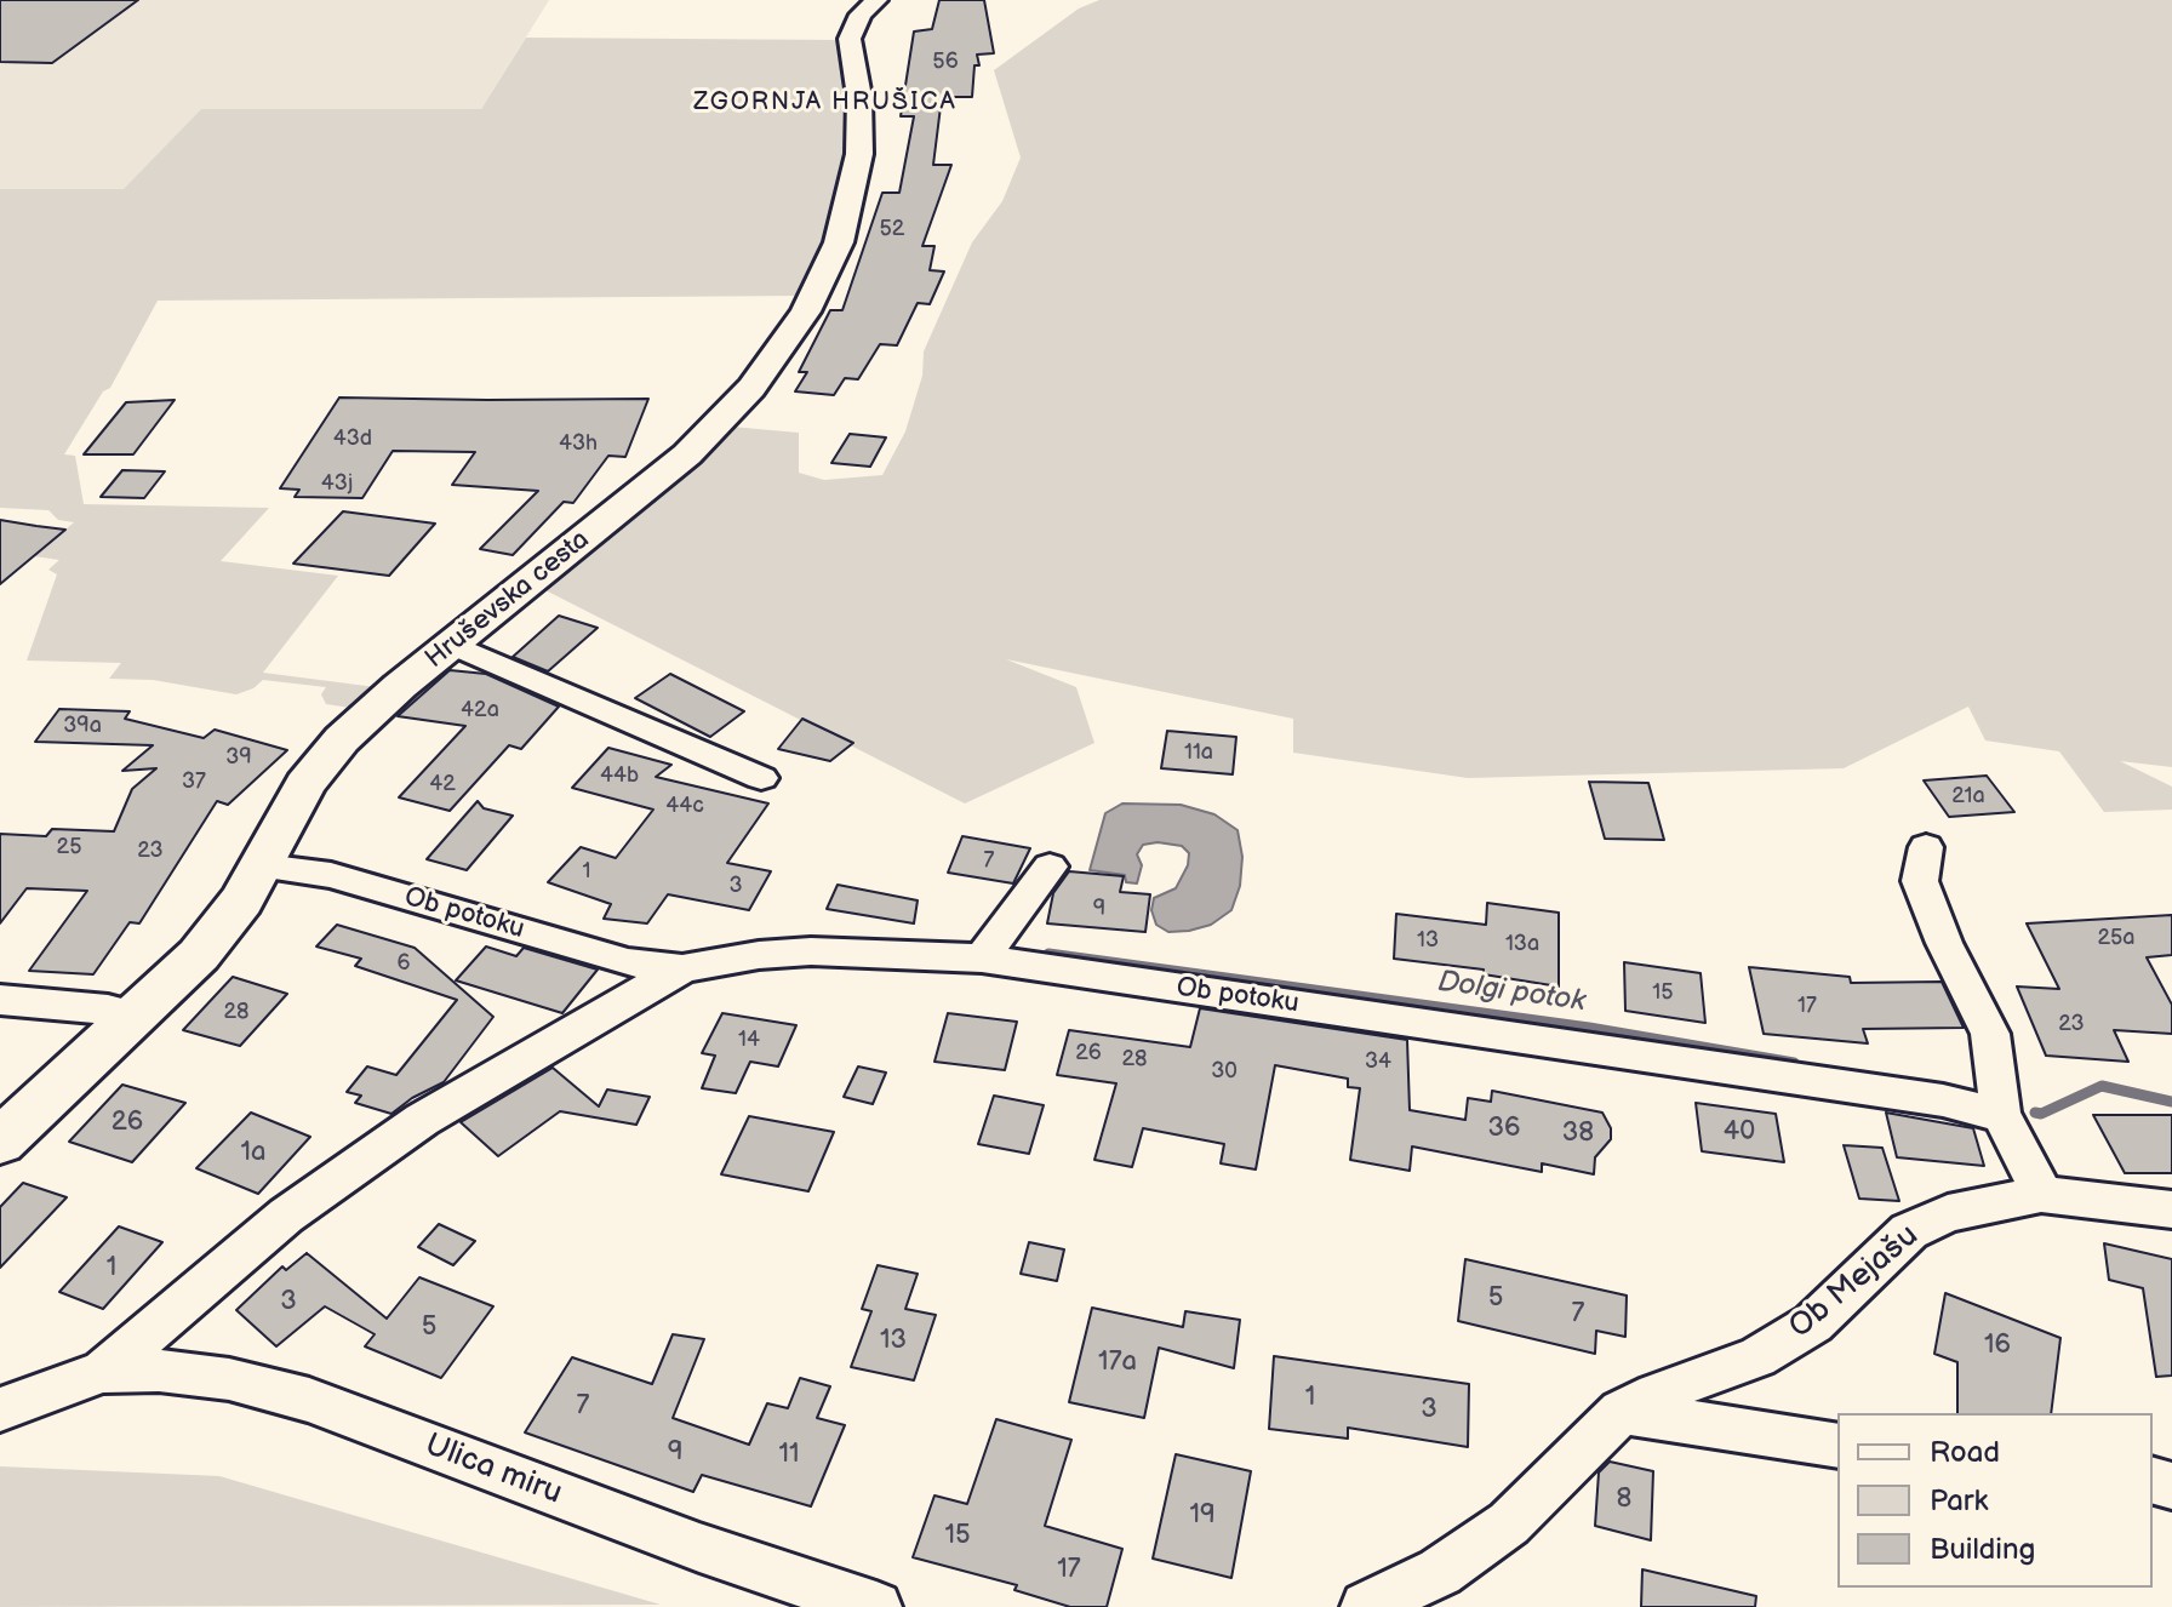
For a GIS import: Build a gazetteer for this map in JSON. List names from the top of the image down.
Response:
{
  "streets": {
    "street": [
      "Hruševska cesta",
      "Ob potoku",
      "Ob Mejašu",
      "Ulica miru"
    ]
  },
  "crossings": [
    ["Hruševska cesta", "Ob potoku"],
    ["Ob potoku", "Ulica miru"]
  ],
  "districts": ["ZGORNJA HRUŠICA"],
  "water": ["Dolgi potok"],
  "house_numbers": [
    "56",
    "52",
    "43d",
    "43h",
    "43j",
    "42a",
    "39a",
    "11a",
    "39",
    "44b",
    "37",
    "42",
    "21a",
    "44c",
    "25",
    "23",
    "7",
    "1",
    "3",
    "9",
    "25a",
    "13",
    "13a",
    "6",
    "15",
    "17",
    "28",
    "23",
    "14",
    "26",
    "28",
    "34",
    "30",
    "26",
    "36",
    "40",
    "38",
    "1a",
    "1",
    "5",
    "3",
    "7",
    "5",
    "13",
    "16",
    "17a",
    "1",
    "7",
    "3",
    "9",
    "11",
    "8",
    "19",
    "15",
    "17"
  ],
  "legend": ["Road", "Park", "Building"]
}
